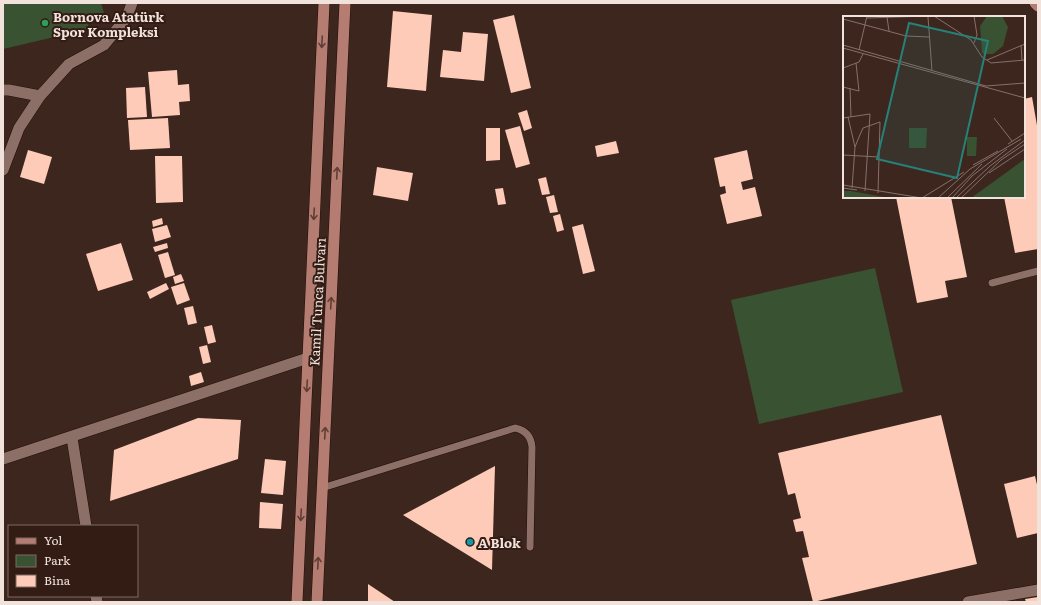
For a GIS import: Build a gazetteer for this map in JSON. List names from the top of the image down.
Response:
{
  "streets": {
    "main road": ["Kamil Tunca Bulvarı"]
  },
  "places": ["Bornova Atatürk Spor Kompleksi", "A Blok"],
  "legend": ["Yol", "Park", "Bina"]
}
